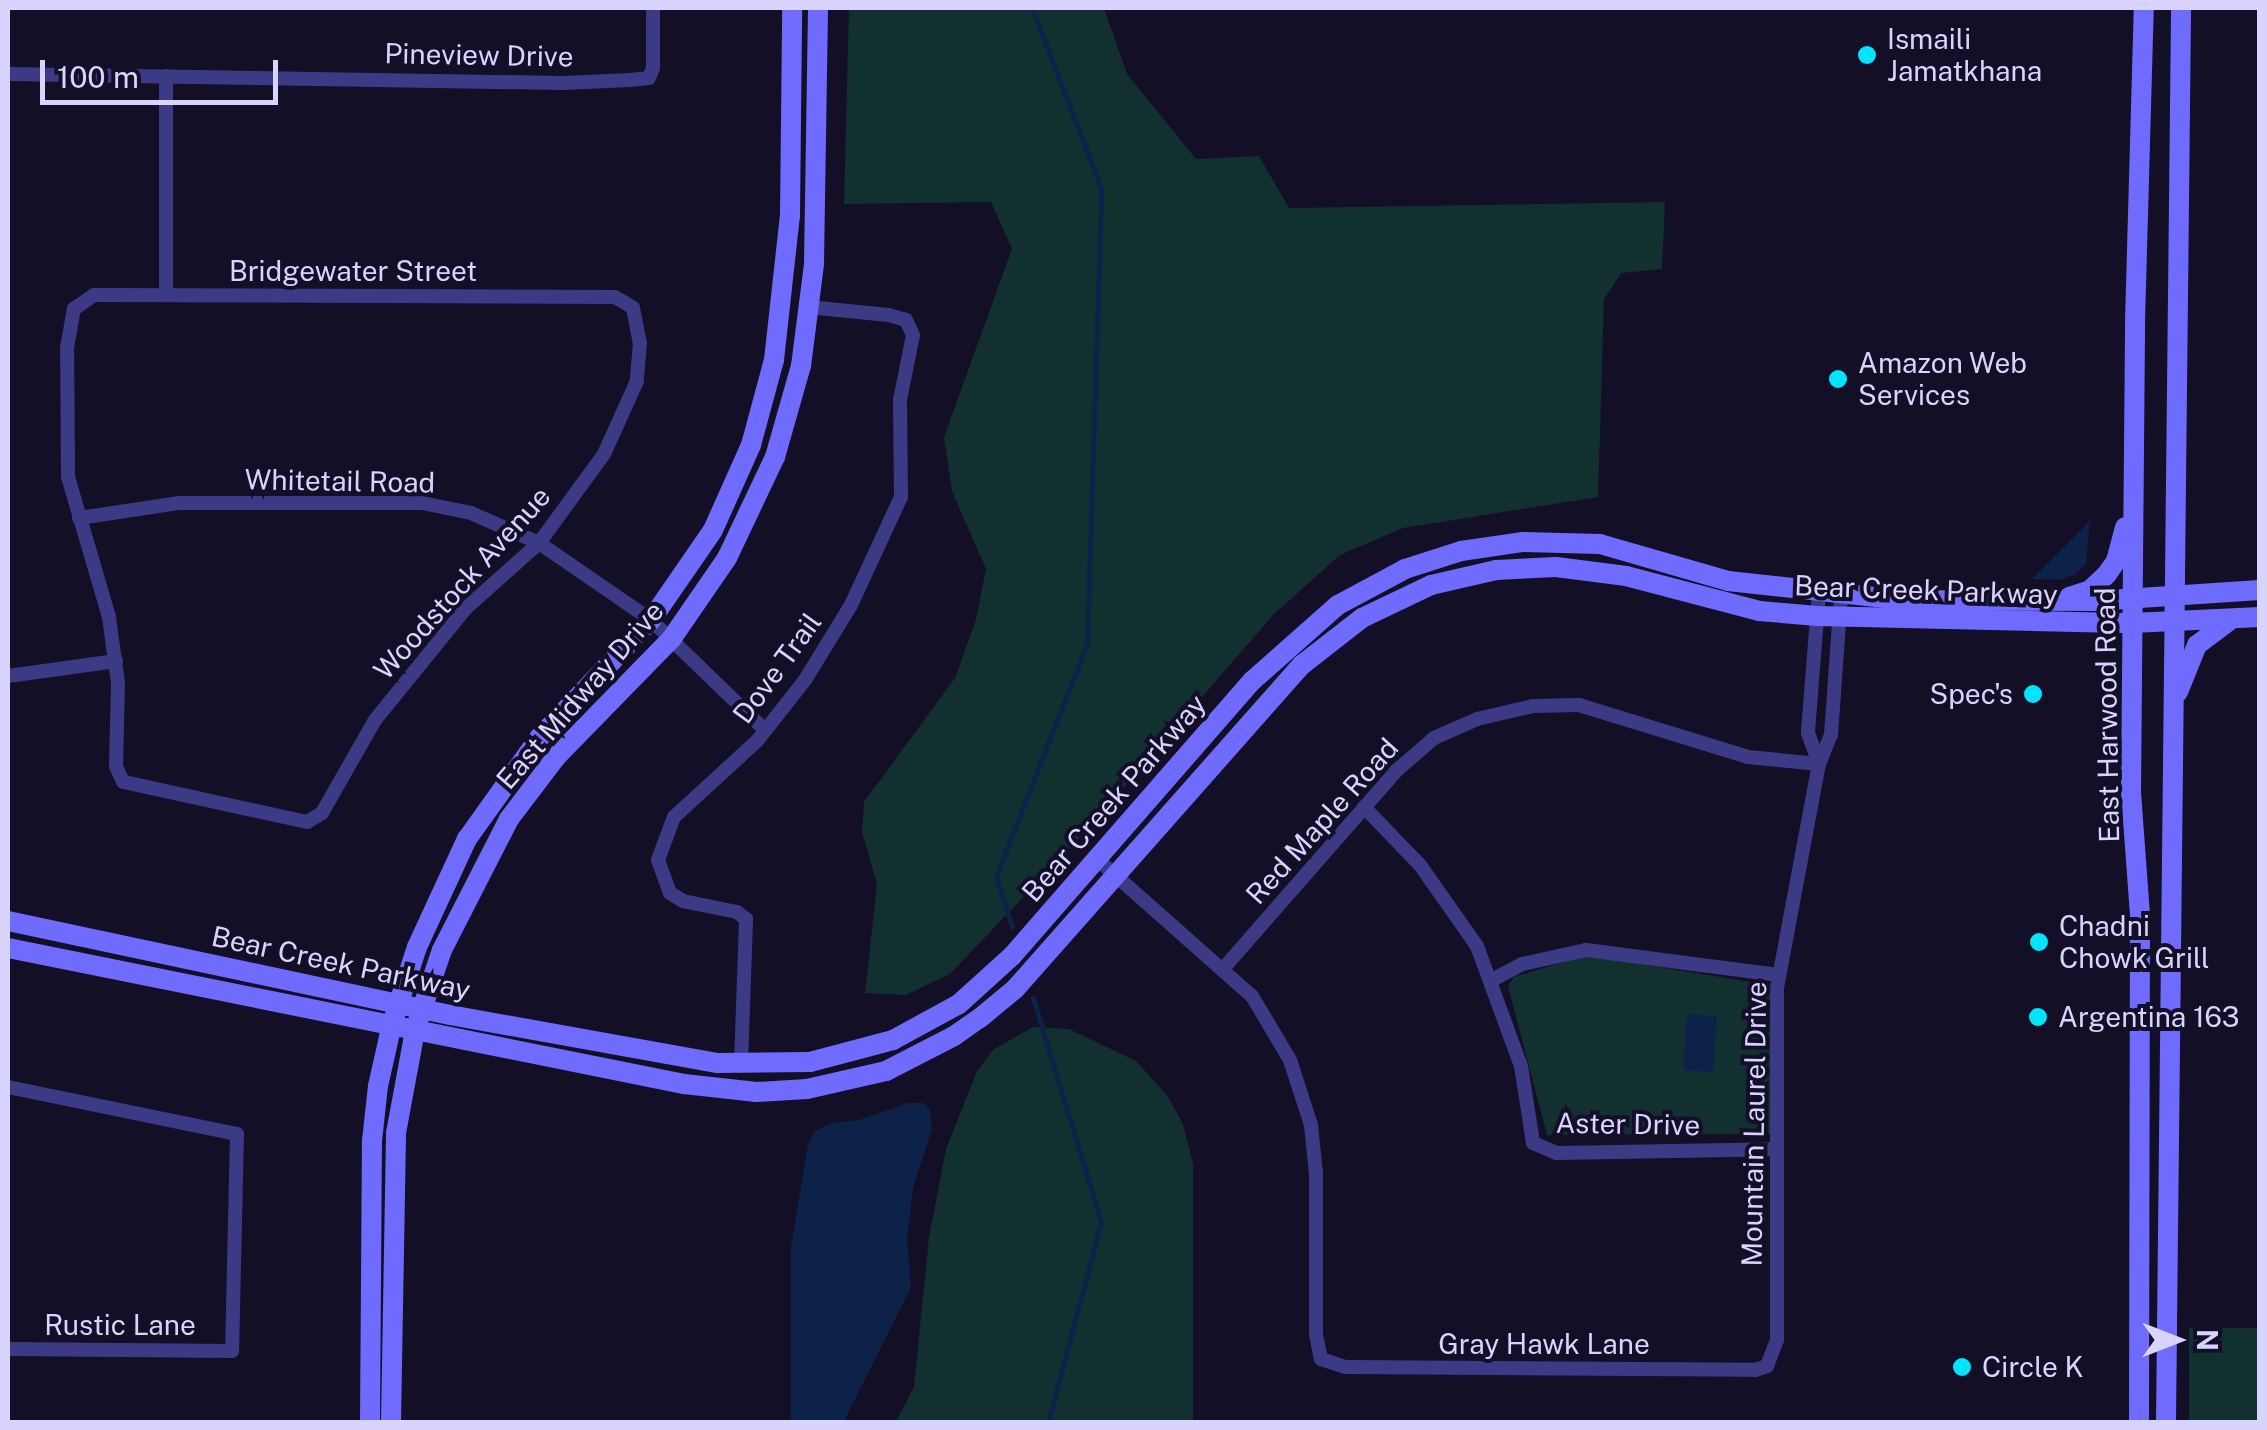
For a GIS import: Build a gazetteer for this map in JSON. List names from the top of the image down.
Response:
{
  "streets": {
    "main road": ["Bear Creek Parkway", "East Midway Drive", "East Harwood Road"],
    "street": [
      "Pineview Drive",
      "Bridgewater Street",
      "Whitetail Road",
      "Woodstock Avenue",
      "Dove Trail",
      "Red Maple Road",
      "Aster Drive",
      "Mountain Laurel Drive",
      "Rustic Lane",
      "Gray Hawk Lane"
    ]
  },
  "crossings": [
    ["Bridgewater Street", "Whitetail Road"],
    ["Bridgewater Street", "Woodstock Avenue"],
    ["Whitetail Road", "Woodstock Avenue"],
    ["Whitetail Road", "Dove Trail"],
    ["Whitetail Road", "East Midway Drive"],
    ["Bear Creek Parkway", "Dove Trail"],
    ["Bear Creek Parkway", "East Midway Drive"],
    ["Bear Creek Parkway", "East Harwood Road"],
    ["Bear Creek Parkway", "Mountain Laurel Drive"],
    ["Dove Trail", "East Midway Drive"],
    ["Red Maple Road", "Mountain Laurel Drive"],
    ["Red Maple Road", "Gray Hawk Lane"],
    ["Aster Drive", "Mountain Laurel Drive"],
    ["Mountain Laurel Drive", "Gray Hawk Lane"]
  ],
  "places": [
    "Ismaili Jamatkhana",
    "Amazon Web Services",
    "Spec's",
    "Chadni Chowk Grill",
    "Argentina 163",
    "Circle K"
  ],
  "scale_bar": "100 m",
  "north": "right"
}
